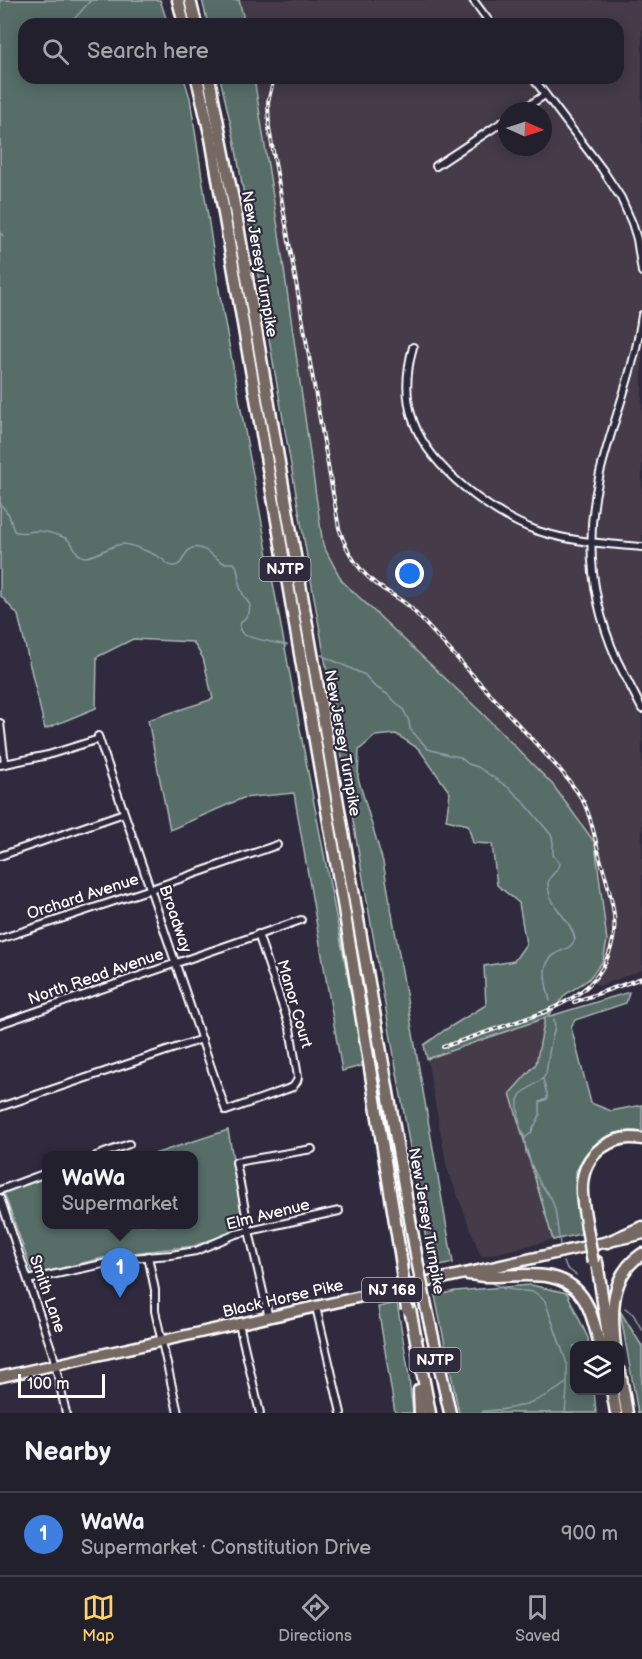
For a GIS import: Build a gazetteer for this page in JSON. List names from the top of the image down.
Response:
{
  "streets": {
    "highway": ["New Jersey Turnpike", "NJTP"],
    "main road": ["NJ 168", "Black Horse Pike"],
    "street": [
      "Orchard Avenue",
      "Broadway",
      "North Read Avenue",
      "Manor Court",
      "Elm Avenue",
      "Smith Lane"
    ]
  },
  "crossings": [
    ["Orchard Avenue", "Broadway"],
    ["Broadway", "North Read Avenue"],
    ["Broadway", "Manor Court"],
    ["North Read Avenue", "Manor Court"],
    ["Elm Avenue", "Smith Lane"],
    ["Smith Lane", "Black Horse Pike"]
  ],
  "scale_bar": "100 m",
  "north": "right",
  "page": {
    "search": "Search here",
    "popup": ["WaWa", "Supermarket"],
    "pins": "1",
    "scale": "100 m",
    "heading": "Nearby",
    "list": [
      {
        "mark": "1",
        "name": "WaWa",
        "note": "Supermarket · Constitution Drive",
        "value": "900 m"
      }
    ],
    "nav": ["Map", "Directions", "Saved"]
  }
}
